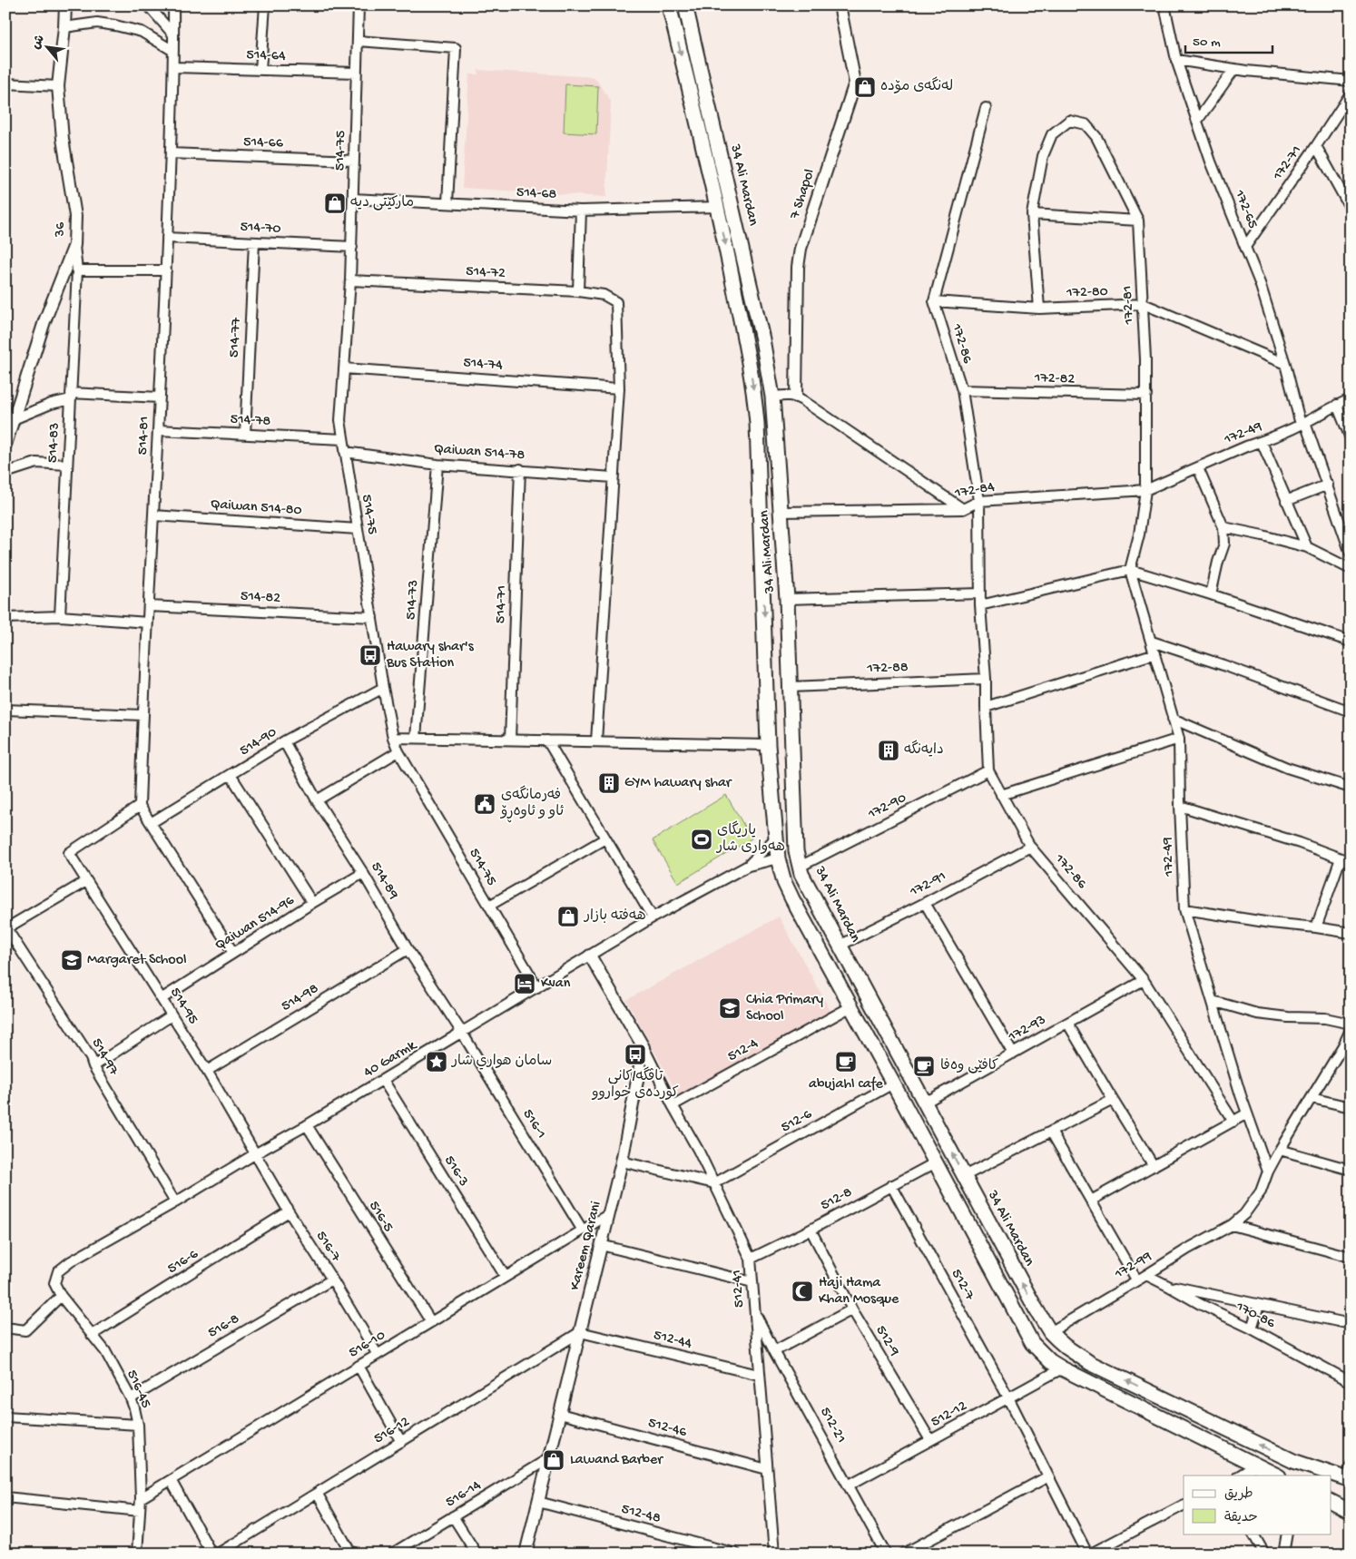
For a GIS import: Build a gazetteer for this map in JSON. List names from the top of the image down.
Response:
{
  "streets": {
    "main road": ["34 Ali Mardan"],
    "street": [
      "514-64",
      "514-66",
      "514-75",
      "172-71",
      "514-68",
      "7 Shapol",
      "172-65",
      "514-70",
      "36",
      "514-72",
      "172-80",
      "172-81",
      "514-77",
      "172-86",
      "514-74",
      "172-82",
      "514-78",
      "172-49",
      "514-81",
      "514-83",
      "Qaiwan 514-78",
      "172-84",
      "Qaiwan 514-80",
      "514-82",
      "514-73",
      "514-71",
      "172-88",
      "514-90",
      "172-90",
      "514-89",
      "172-91",
      "Qaiwan 514-96",
      "514-98",
      "514-95",
      "172-93",
      "512-4",
      "514-97",
      "40 Garmk",
      "512-6",
      "516-1",
      "516-3",
      "512-8",
      "516-5",
      "Kareem Qarani",
      "516-7",
      "516-6",
      "172-99",
      "512-7",
      "512-41",
      "170-86",
      "516-8",
      "512-44",
      "512-9",
      "516-10",
      "516-45",
      "512-12",
      "512-21",
      "512-46",
      "516-12",
      "516-14",
      "512-48"
    ]
  },
  "crossings": [
    ["514-64", "514-75"],
    ["514-64", "514-81"],
    ["514-66", "514-75"],
    ["514-66", "514-81"],
    ["514-75", "514-68"],
    ["514-75", "514-70"],
    ["514-75", "514-72"],
    ["514-75", "514-74"],
    ["514-75", "514-78"],
    ["514-75", "Qaiwan 514-78"],
    ["514-75", "Qaiwan 514-80"],
    ["514-75", "514-82"],
    ["514-75", "514-90"],
    ["514-75", "40 Garmk"],
    ["172-71", "172-65"],
    ["34 Ali Mardan", "514-68"],
    ["34 Ali Mardan", "172-84"],
    ["34 Ali Mardan", "172-88"],
    ["34 Ali Mardan", "172-90"],
    ["34 Ali Mardan", "172-91"],
    ["34 Ali Mardan", "172-93"],
    ["34 Ali Mardan", "512-4"],
    ["34 Ali Mardan", "40 Garmk"],
    ["34 Ali Mardan", "512-6"],
    ["34 Ali Mardan", "512-8"],
    ["34 Ali Mardan", "172-99"],
    ["34 Ali Mardan", "512-12"],
    ["172-65", "172-80"],
    ["172-65", "172-49"],
    ["514-70", "514-77"],
    ["514-70", "514-81"],
    ["36", "514-83"],
    ["514-72", "514-74"],
    ["172-80", "172-81"],
    ["172-80", "172-86"],
    ["172-81", "172-82"],
    ["172-81", "172-49"],
    ["172-81", "172-84"],
    ["514-77", "514-78"],
    ["172-86", "172-82"],
    ["172-86", "172-84"],
    ["172-86", "172-88"],
    ["172-86", "172-90"],
    ["172-86", "172-91"],
    ["172-86", "172-93"],
    ["514-78", "514-81"],
    ["172-49", "172-84"],
    ["172-49", "172-99"],
    ["514-81", "Qaiwan 514-80"],
    ["514-81", "514-82"],
    ["514-81", "514-95"],
    ["Qaiwan 514-78", "514-73"],
    ["Qaiwan 514-78", "514-71"],
    ["514-90", "514-89"],
    ["514-89", "Qaiwan 514-96"],
    ["514-89", "514-98"],
    ["514-89", "40 Garmk"],
    ["514-89", "516-1"],
    ["Qaiwan 514-96", "514-95"],
    ["514-98", "514-95"],
    ["514-95", "40 Garmk"],
    ["514-95", "516-7"],
    ["512-4", "512-41"],
    ["514-97", "40 Garmk"],
    ["40 Garmk", "516-1"],
    ["40 Garmk", "516-3"],
    ["40 Garmk", "516-5"],
    ["40 Garmk", "516-7"],
    ["40 Garmk", "516-45"],
    ["512-6", "512-41"],
    ["516-1", "516-10"],
    ["516-3", "516-10"],
    ["512-8", "512-7"],
    ["512-8", "512-41"],
    ["512-8", "512-9"],
    ["516-5", "516-10"],
    ["Kareem Qarani", "512-41"],
    ["Kareem Qarani", "512-44"],
    ["Kareem Qarani", "516-10"],
    ["Kareem Qarani", "512-46"],
    ["Kareem Qarani", "516-12"],
    ["Kareem Qarani", "516-14"],
    ["Kareem Qarani", "512-48"],
    ["516-7", "516-6"],
    ["516-7", "516-8"],
    ["516-7", "516-10"],
    ["516-6", "516-45"],
    ["172-99", "170-86"],
    ["512-7", "512-12"],
    ["512-41", "512-44"],
    ["512-41", "512-21"],
    ["512-41", "512-46"],
    ["516-8", "516-45"],
    ["512-44", "516-12"],
    ["512-9", "512-12"],
    ["516-10", "516-45"],
    ["512-12", "512-21"]
  ],
  "places": {
    "shop": [
      "لەنگەی مۆدە",
      "مارکێتی دیە",
      "هەفتە بازار",
      "Lawand Barber"
    ],
    "bus stop": ["Hawary shar's Bus Station", "تاڤگە/کانی کوردەی خواروو"],
    "building": ["دایەنگە", "GYM hawary shar"],
    "public building": ["فەرمانگەی ئاو و ئاوەڕۆ"],
    "sports": ["یاریگای هەواری شار"],
    "school or university": ["Margaret School", "Chia Primary School"],
    "hotel": ["Kvan"],
    "place": ["سامان هواري شار"],
    "cafe": ["abujahl cafe", "کافێی وەفا"],
    "mosque": ["Haji Hama Khan Mosque"]
  },
  "legend": ["طريق", "حديقة"],
  "scale_bar": "50 m",
  "north": "top left"
}
